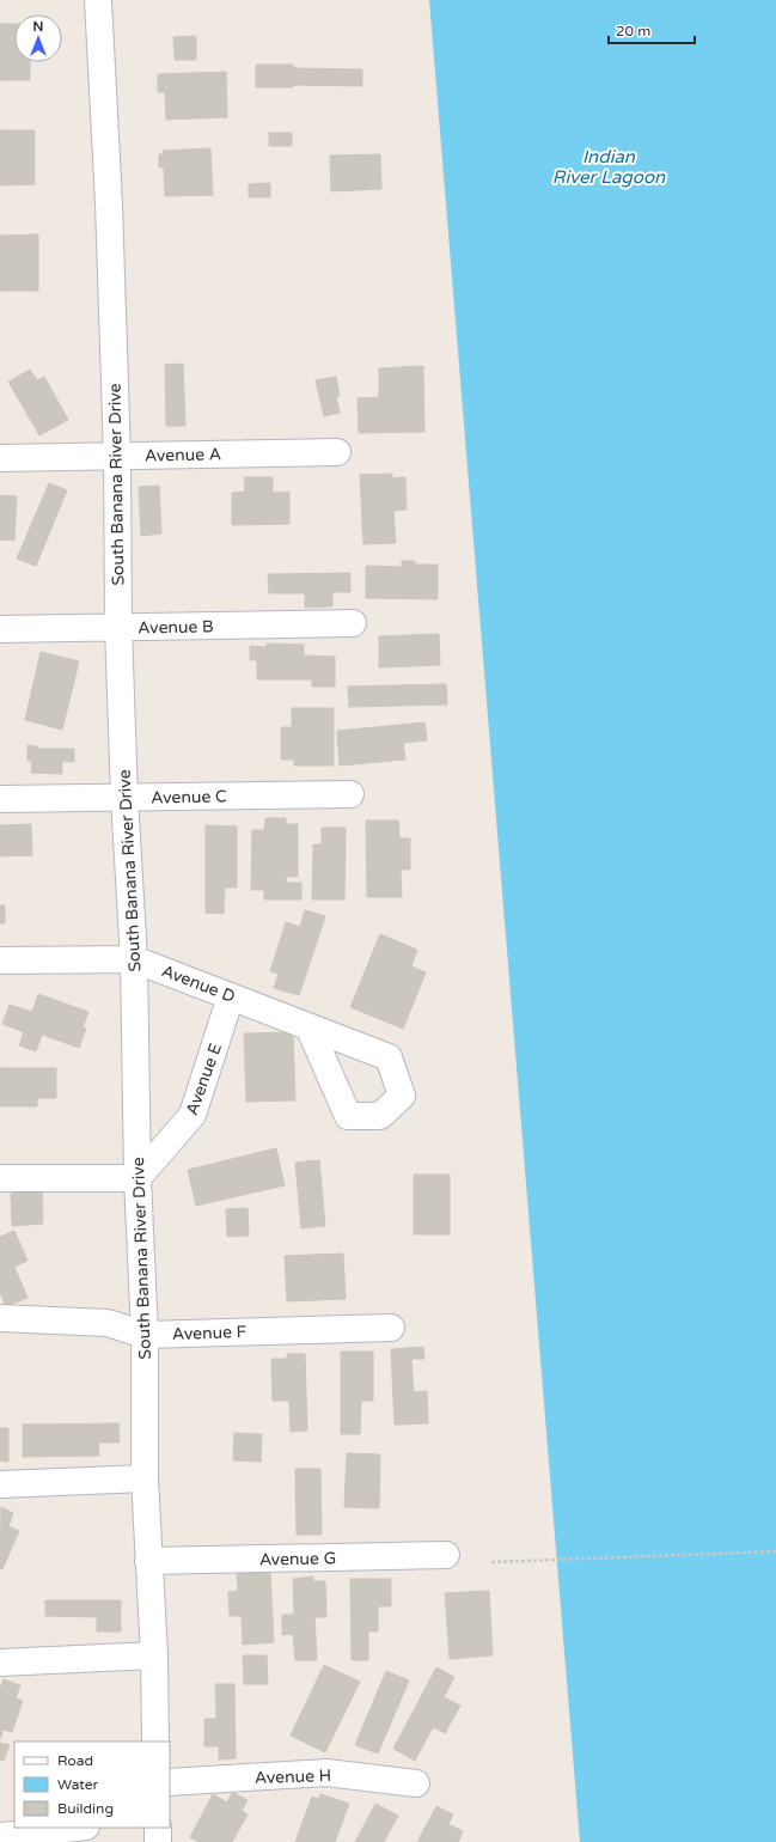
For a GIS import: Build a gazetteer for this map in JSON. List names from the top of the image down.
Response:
{
  "streets": {
    "street": [
      "Avenue A",
      "South Banana River Drive",
      "Avenue B",
      "Avenue C",
      "Avenue D",
      "Avenue E",
      "Avenue F",
      "Avenue G",
      "Avenue H"
    ]
  },
  "crossings": [
    ["Avenue A", "South Banana River Drive"],
    ["South Banana River Drive", "Avenue B"],
    ["South Banana River Drive", "Avenue C"],
    ["South Banana River Drive", "Avenue D"],
    ["South Banana River Drive", "Avenue E"],
    ["South Banana River Drive", "Avenue F"],
    ["South Banana River Drive", "Avenue G"],
    ["Avenue D", "Avenue E"]
  ],
  "water": ["Indian River Lagoon"],
  "legend": ["Road", "Water", "Building"],
  "scale_bar": "20 m",
  "north": "top"
}
